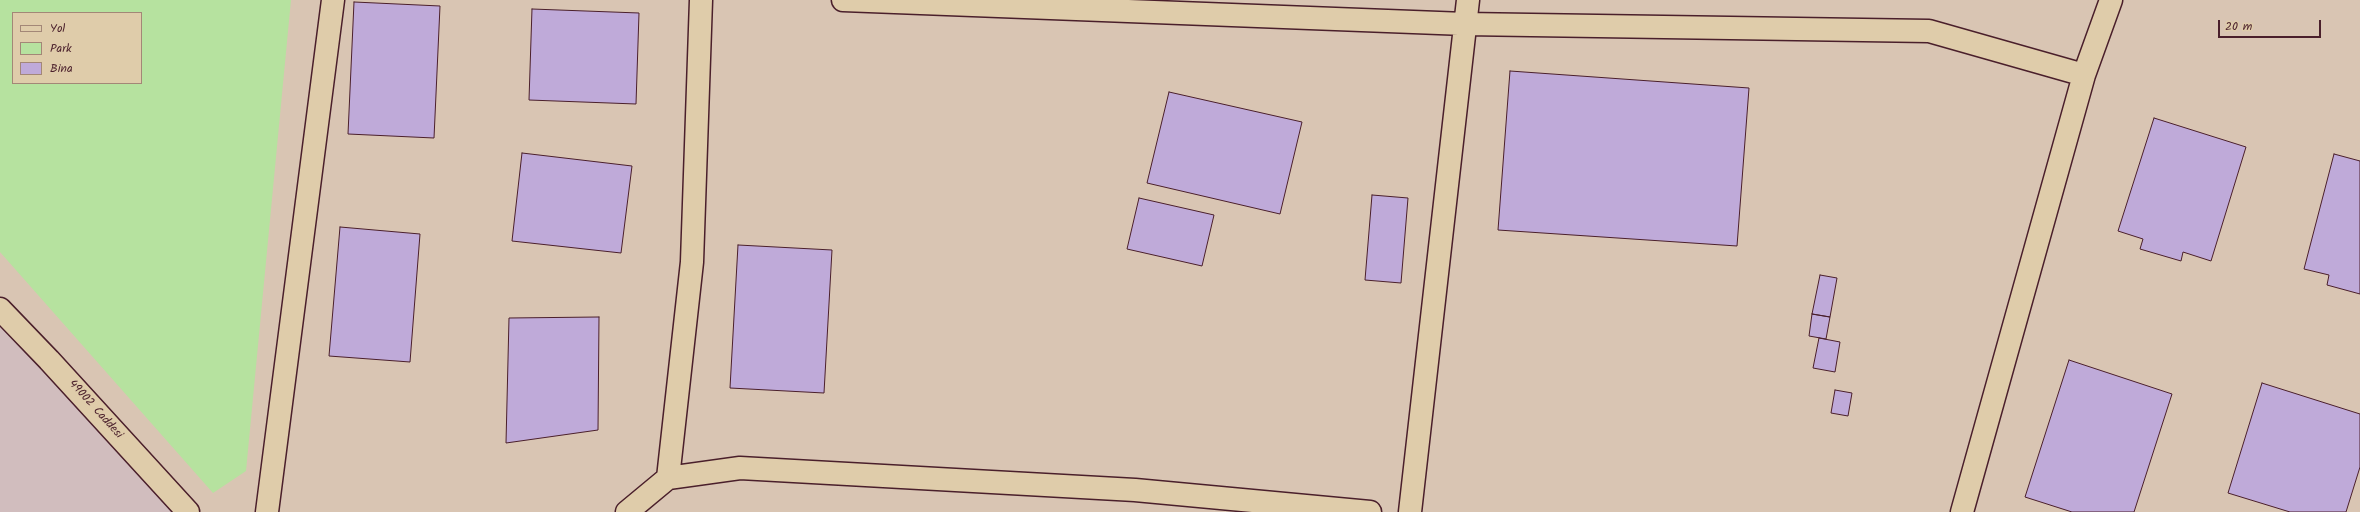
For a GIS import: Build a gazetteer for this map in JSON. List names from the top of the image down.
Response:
{
  "streets": {
    "street": ["49002 Caddesi"]
  },
  "legend": ["Yol", "Park", "Bina"],
  "scale_bar": "20 m"
}
